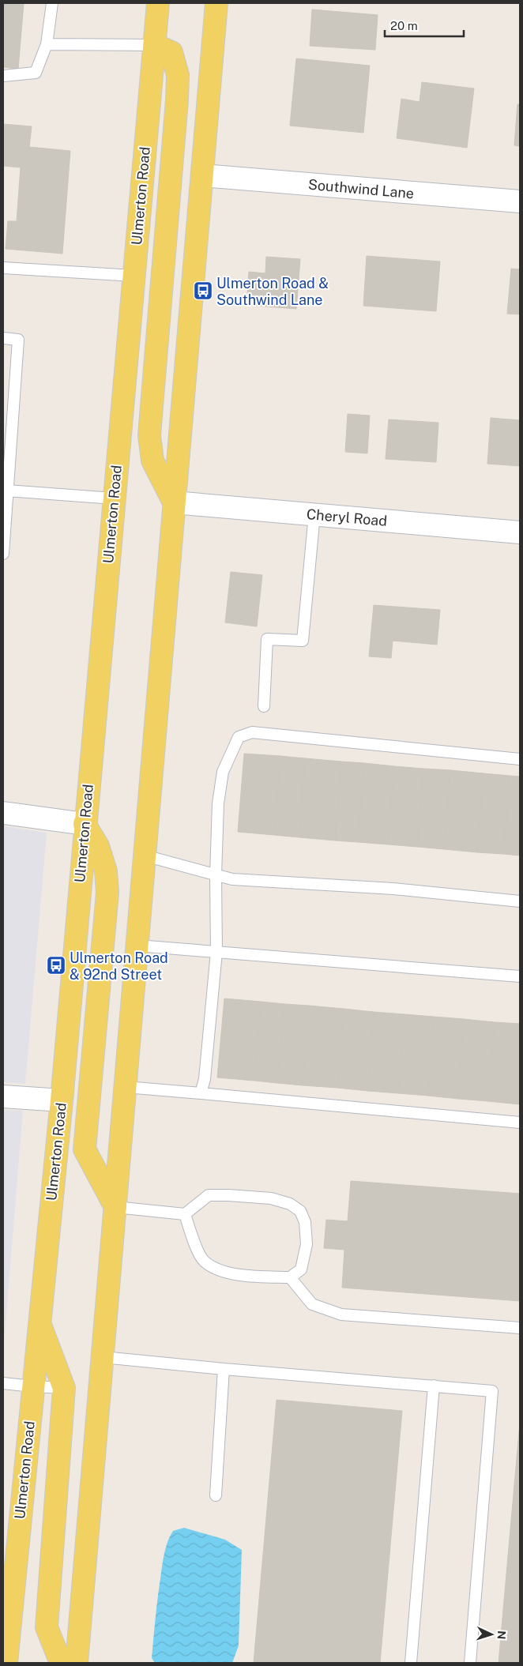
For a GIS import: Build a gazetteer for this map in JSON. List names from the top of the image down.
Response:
{
  "streets": {
    "main road": ["Ulmerton Road"],
    "street": ["Southwind Lane", "Cheryl Road"]
  },
  "places": {
    "bus stop": ["Ulmerton Road & Southwind Lane", "Ulmerton Road & 92nd Street"]
  },
  "scale_bar": "20 m",
  "north": "right"
}
